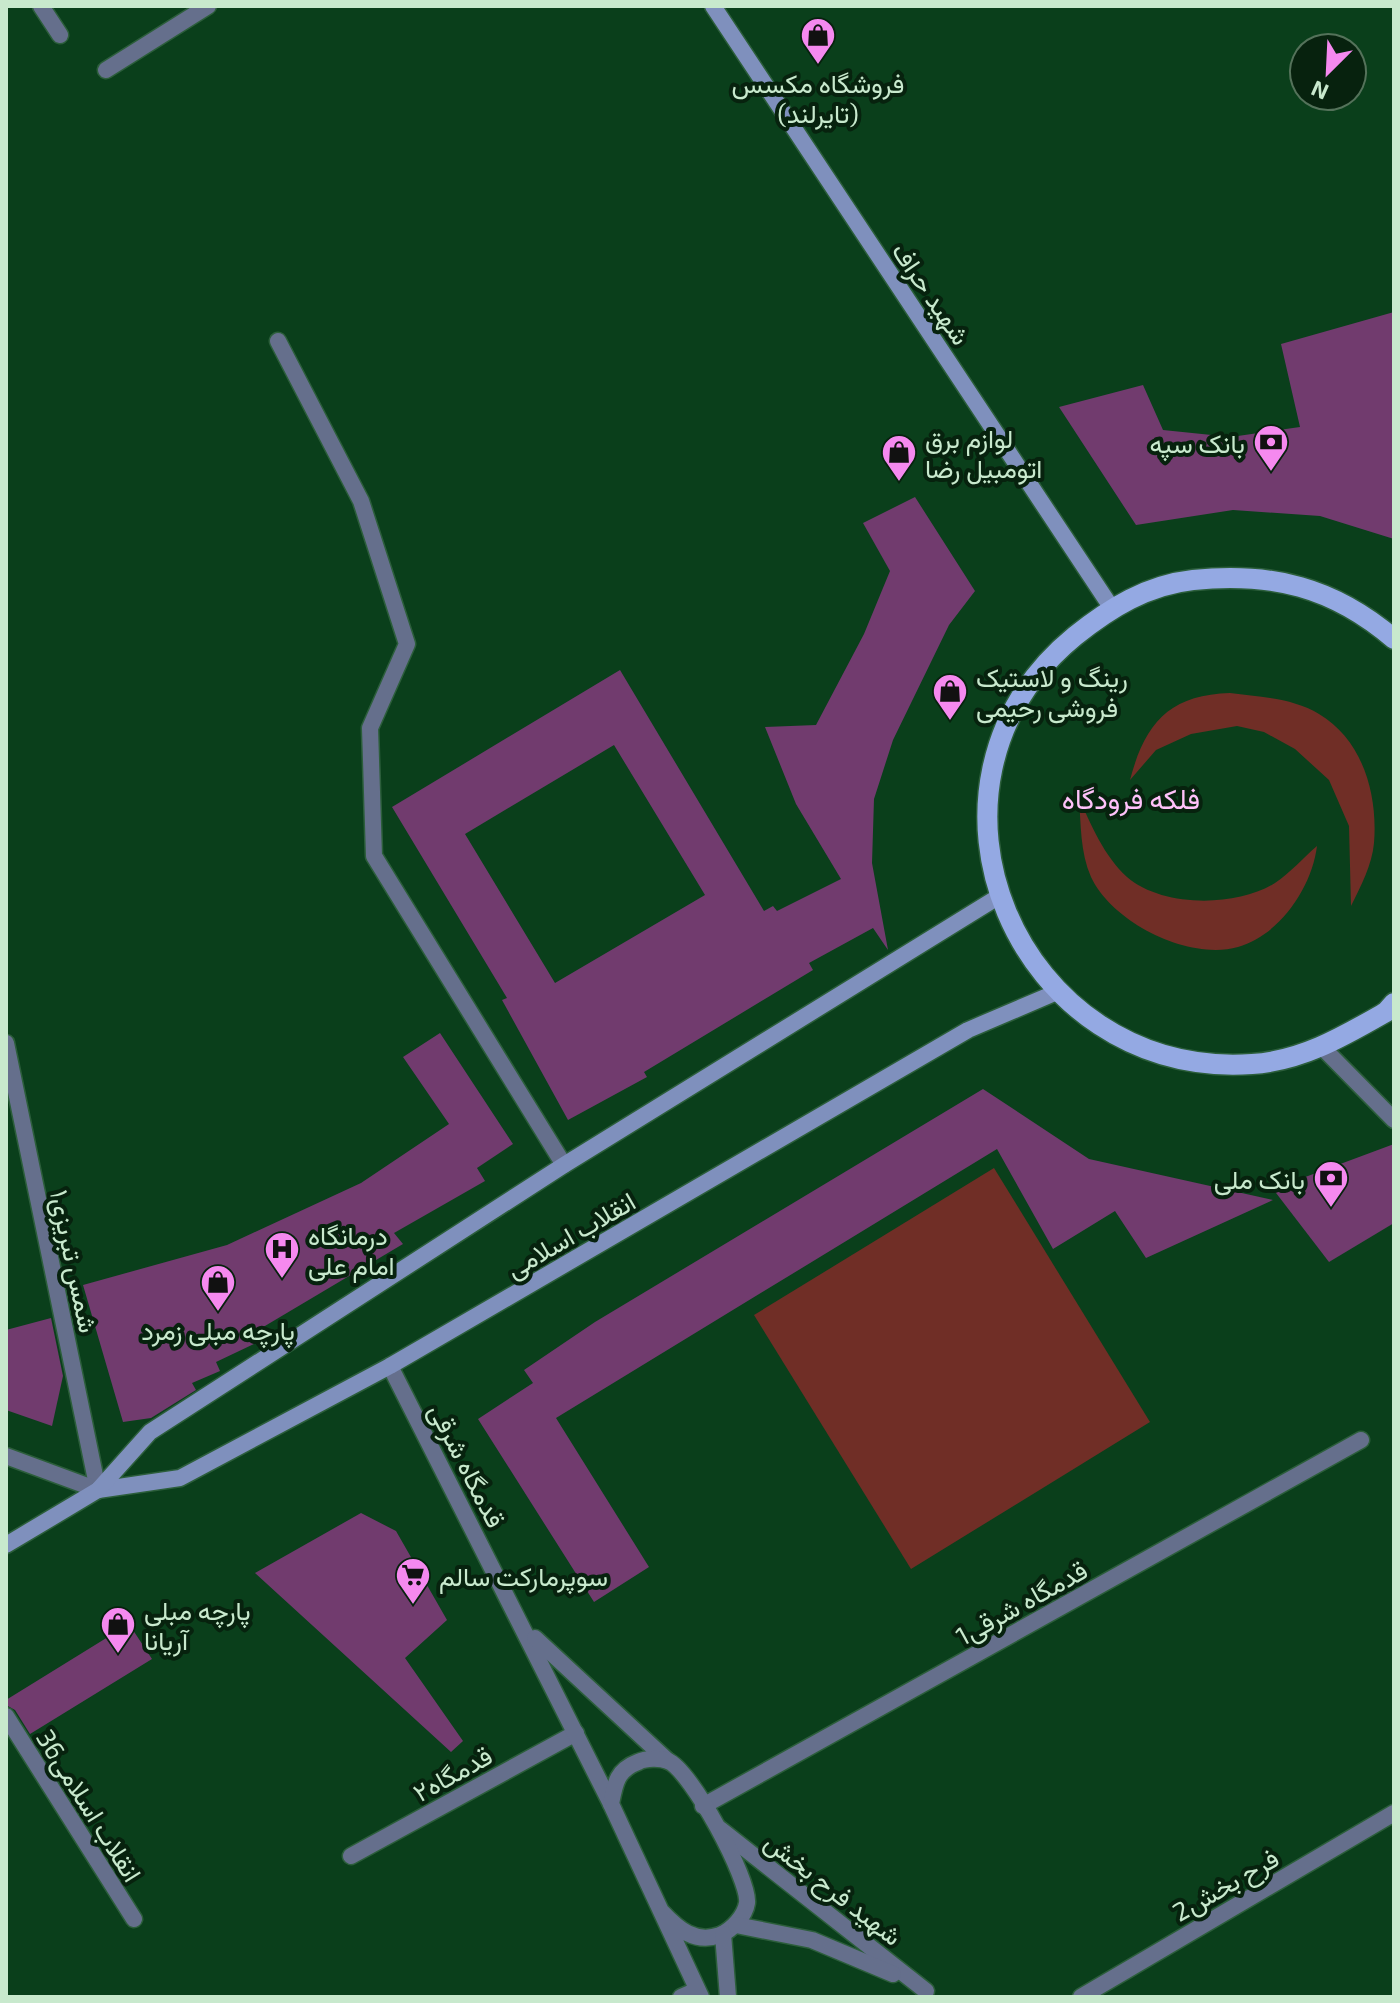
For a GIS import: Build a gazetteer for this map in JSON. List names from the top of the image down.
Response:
{
  "streets": {
    "main road": ["شهید حراف", "انقلاب اسلامی"],
    "street": [
      "شمس تبریزی۱",
      "قدمگاه شرقی",
      "1قدمگاه شرقی",
      "قدمگاه۲",
      "36انقلاب اسلامی",
      "2فرح بخش",
      "شهید فرح بخش"
    ]
  },
  "crossings": [
    ["انقلاب اسلامی", "شمس تبریزی۱"],
    ["انقلاب اسلامی", "قدمگاه شرقی"],
    ["قدمگاه شرقی", "1قدمگاه شرقی"],
    ["قدمگاه شرقی", "قدمگاه۲"],
    ["قدمگاه شرقی", "شهید فرح بخش"]
  ],
  "districts": ["فلکه فرودگاه"],
  "places": {
    "shop": [
      "فروشگاه مکسس (تایرلند)",
      "لوازم برق اتومبیل رضا",
      "رینگ و لاستیک فروشی رحیمی",
      "پارچه مبلی زمرد",
      "پارچه مبلی آریانا"
    ],
    "bank": ["بانک سپه", "بانک ملی"],
    "hospital": ["درمانگاه امام علی"],
    "supermarket": ["سوپرمارکت سالم"]
  },
  "north": "bottom left"
}
